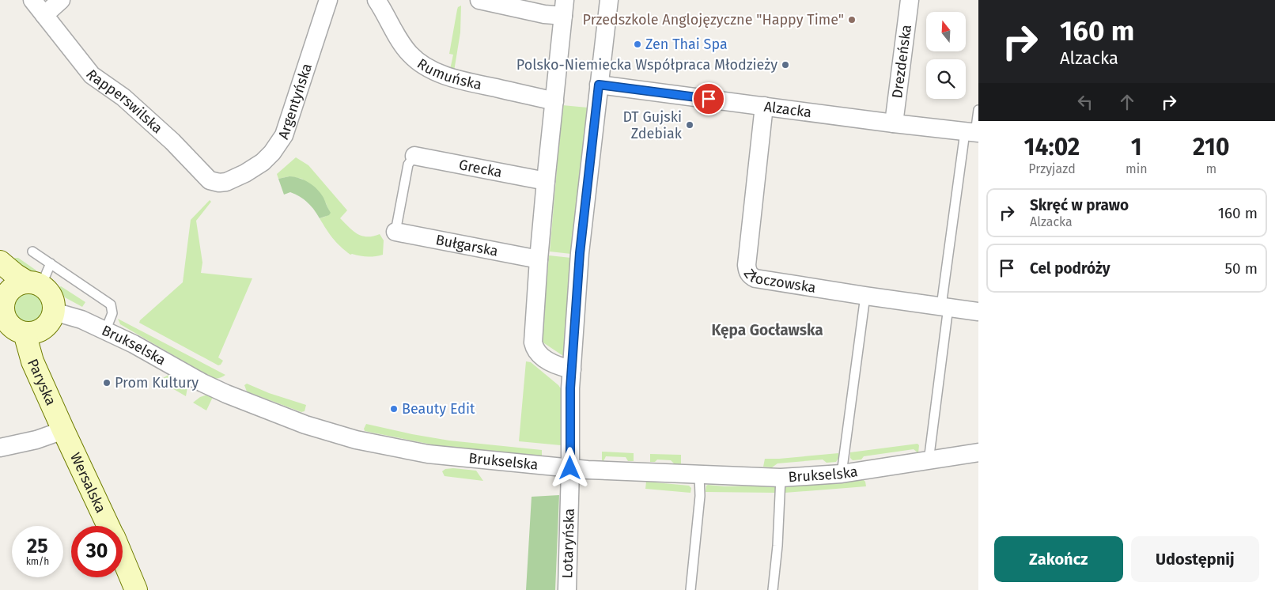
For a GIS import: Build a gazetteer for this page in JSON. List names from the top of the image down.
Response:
{
  "streets": {
    "street": [
      "Drezdeńska",
      "Rumuńska",
      "Rapperswilska",
      "Argentyńska",
      "Alzacka",
      "Grecka",
      "Bułgarska",
      "Złoczowska",
      "Brukselska",
      "Paryska",
      "Wersalska",
      "Lotaryńska"
    ]
  },
  "crossings": [
    ["Drezdeńska", "Alzacka"],
    ["Rapperswilska", "Argentyńska"],
    ["Alzacka", "Złoczowska"],
    ["Alzacka", "Lotaryńska"],
    ["Brukselska", "Paryska"],
    ["Brukselska", "Lotaryńska"],
    ["Paryska", "Wersalska"]
  ],
  "districts": ["Kępa Gocławska"],
  "places": [
    "Przedszkole Anglojęzyczne \"Happy Time\"",
    "Zen Thai Spa",
    "Polsko-Niemiecka Współpraca Młodzieży",
    "DT Gujski Zdebiak",
    "Prom Kultury",
    "Beauty Edit"
  ],
  "north": "top",
  "page": {
    "turn": ["160 m", "Alzacka"],
    "eta": [
      "14:02",
      "Przyjazd",
      "1",
      "min",
      "210",
      "m"
    ],
    "list": [
      {
        "name": "Skręć w prawo",
        "note": "Alzacka",
        "value": "160 m"
      },
      {
        "name": "Cel podróży",
        "value": "50 m"
      }
    ],
    "speed": "25 km/h",
    "limit": "30",
    "buttons": ["Zakończ", "Udostępnij"]
  }
}
